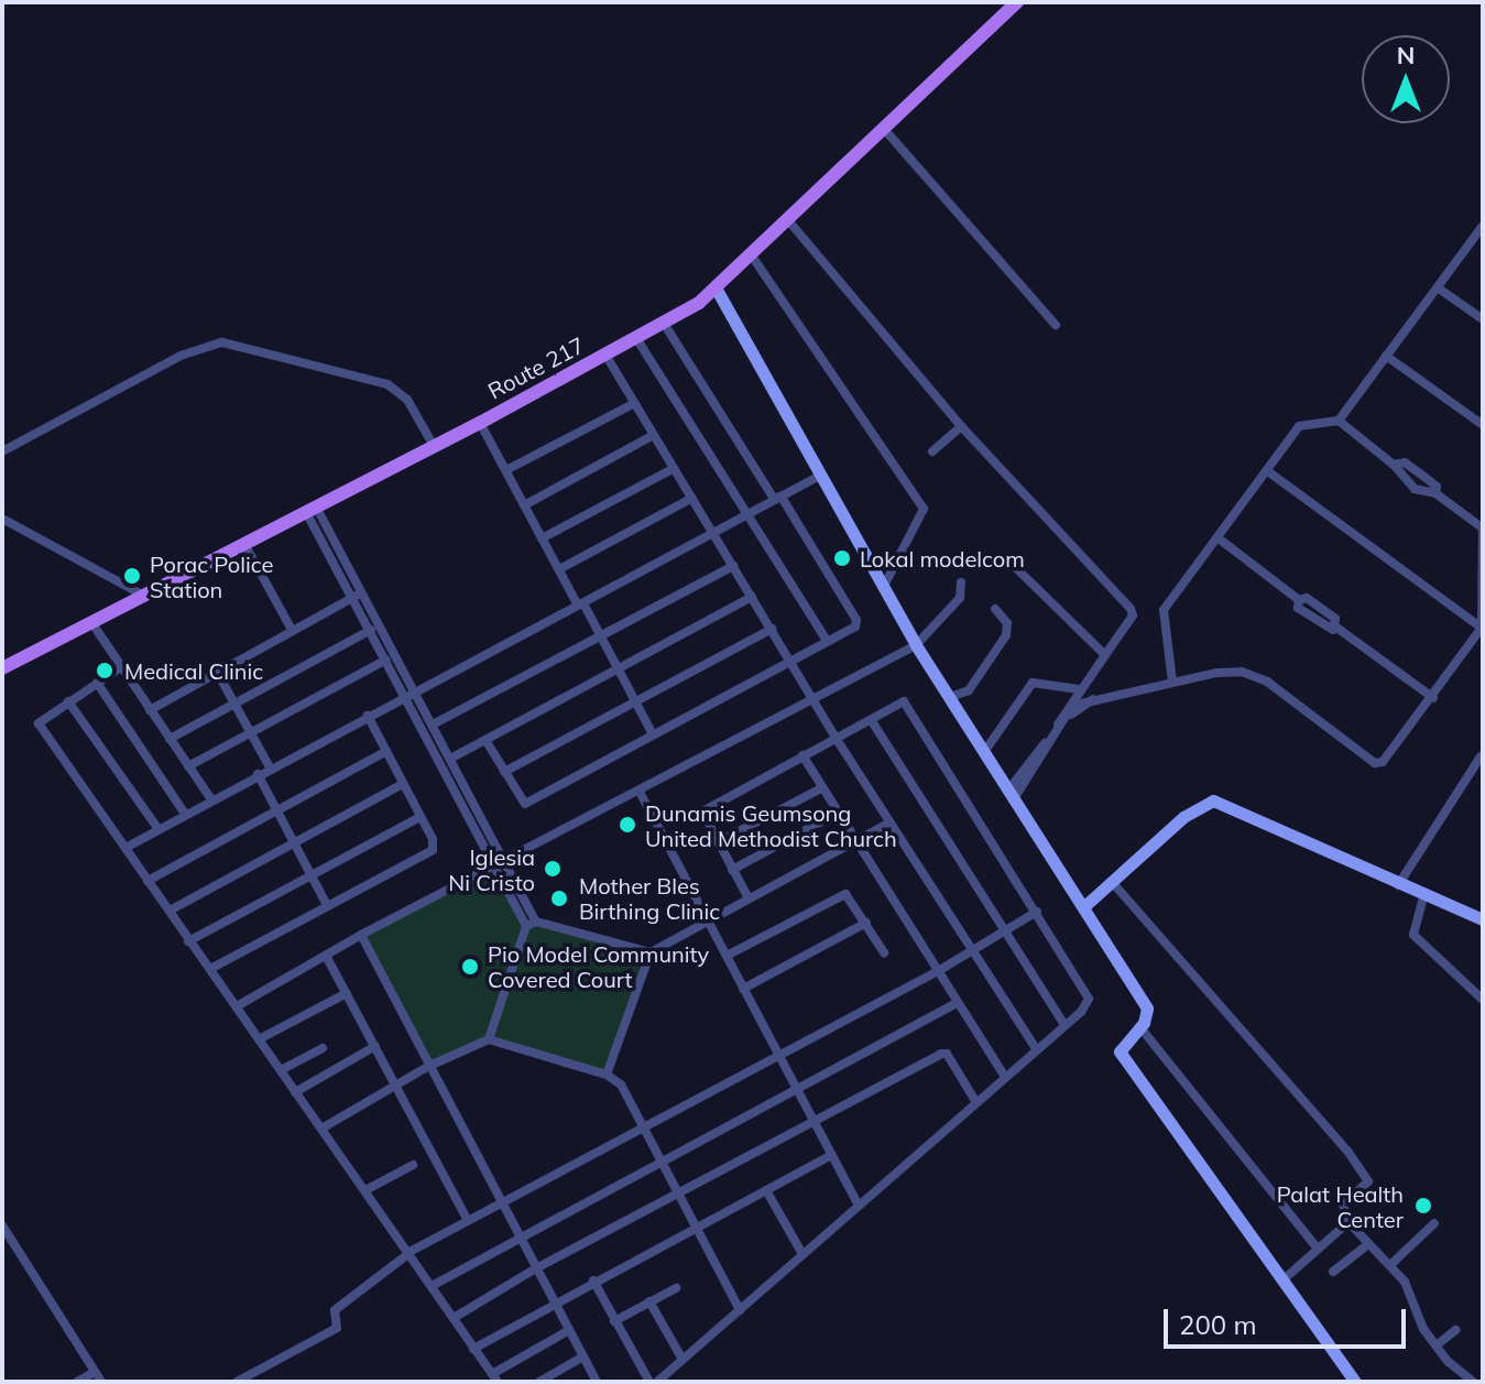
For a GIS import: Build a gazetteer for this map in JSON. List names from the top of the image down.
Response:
{
  "streets": {
    "main road": ["Route 217"]
  },
  "places": [
    "Lokal modelcom",
    "Porac Police Station",
    "Medical Clinic",
    "Dunamis Geumsong United Methodist Church",
    "Iglesia Ni Cristo",
    "Mother Bles Birthing Clinic",
    "Pio Model Community Covered Court",
    "Palat Health Center"
  ],
  "scale_bar": "200 m",
  "north": "top"
}
